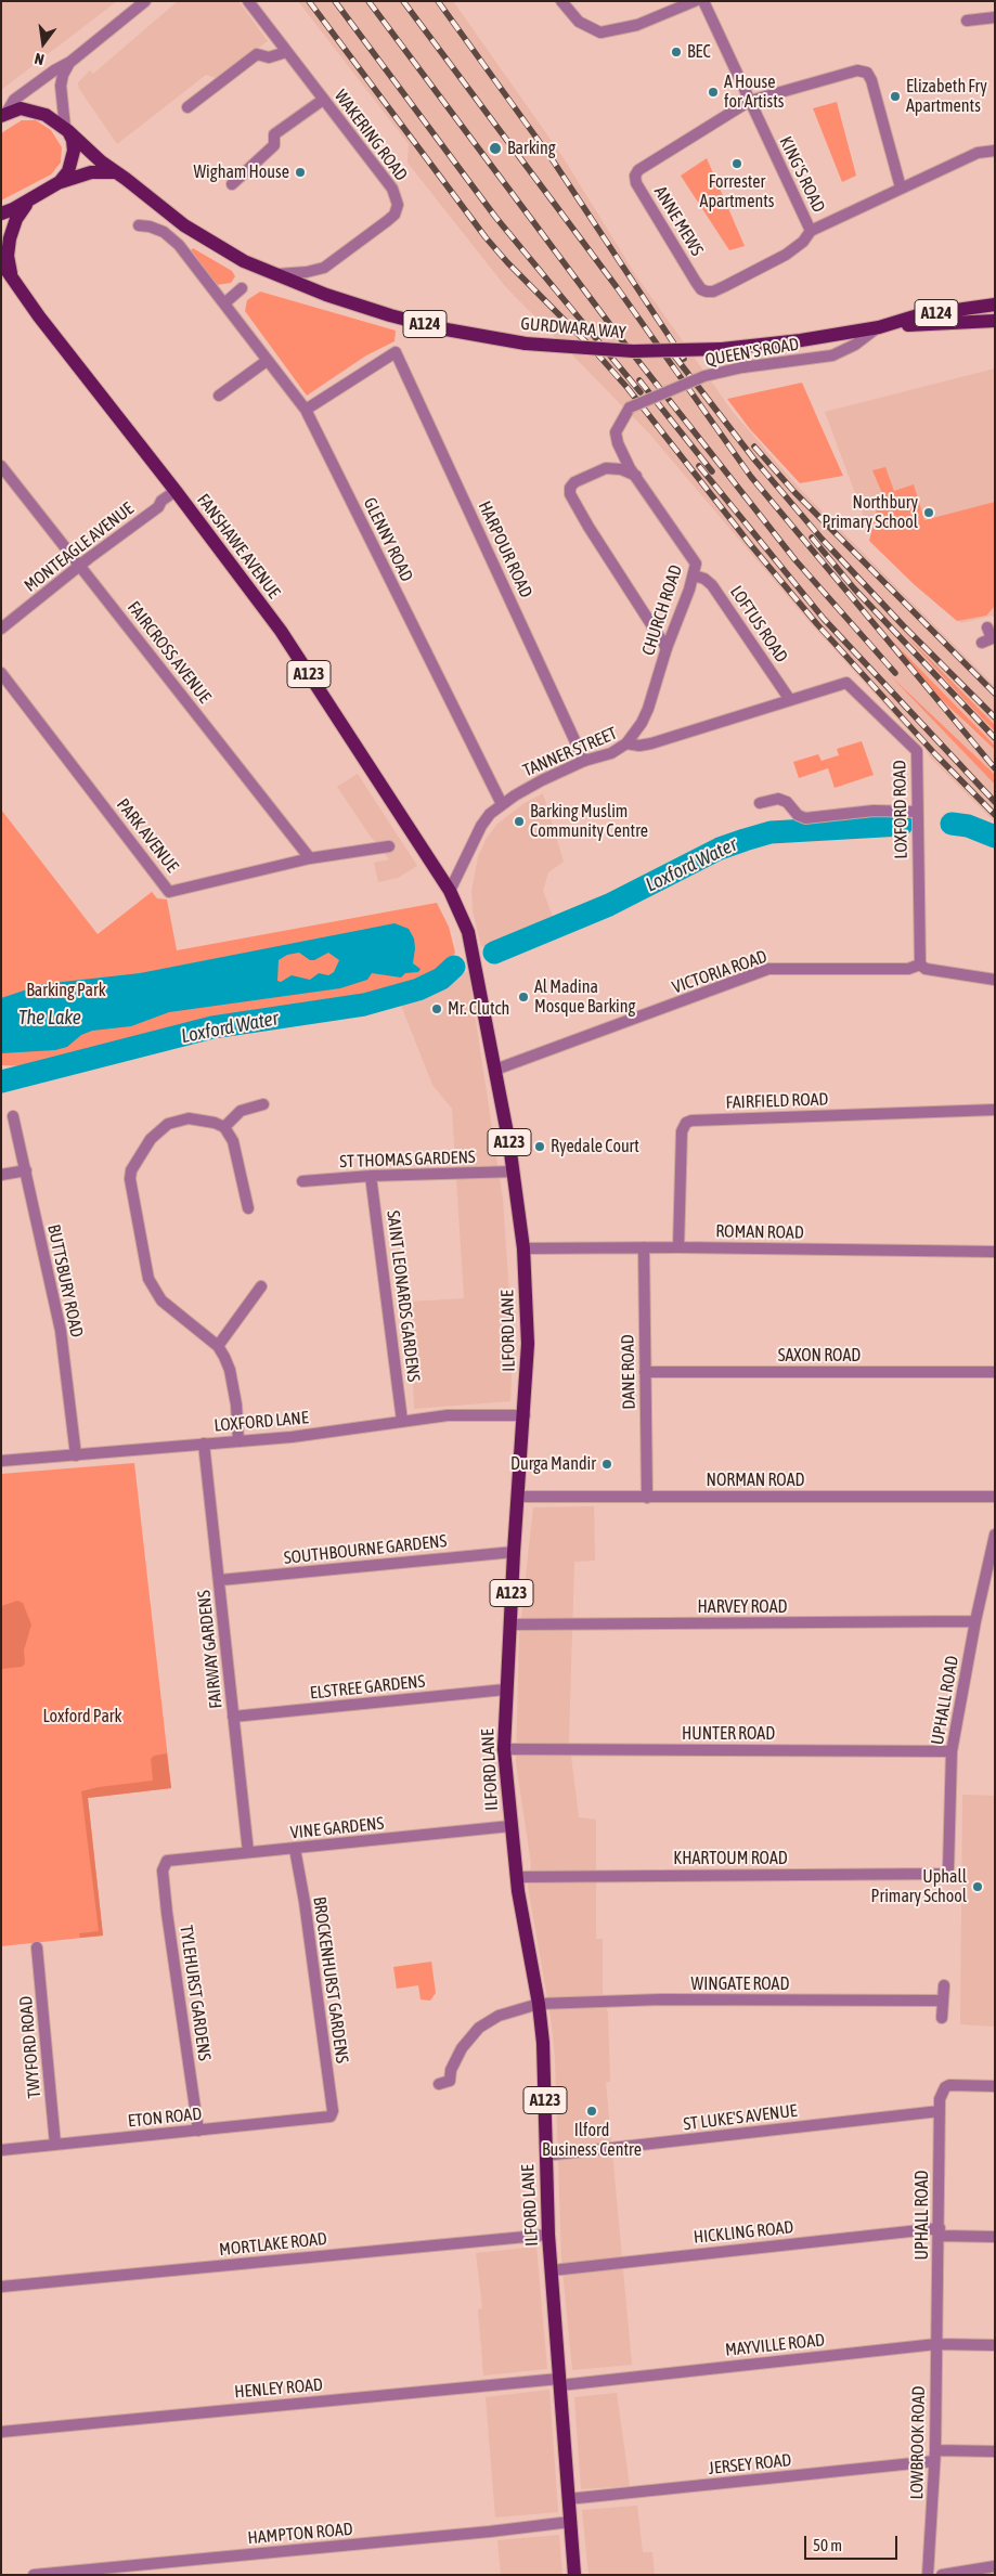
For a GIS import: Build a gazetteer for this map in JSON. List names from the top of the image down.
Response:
{
  "streets": {
    "main road": [
      "A124",
      "GURDWARA WAY",
      "FANSHAWE AVENUE",
      "A123",
      "ILFORD LANE"
    ],
    "street": [
      "WAKERING ROAD",
      "KING'S ROAD",
      "ANNE MEWS",
      "QUEEN'S ROAD",
      "GLENNY ROAD",
      "MONTEAGLE AVENUE",
      "HARPOUR ROAD",
      "CHURCH ROAD",
      "LOFTUS ROAD",
      "FAIRCROSS AVENUE",
      "TANNER STREET",
      "LOXFORD ROAD",
      "PARK AVENUE",
      "VICTORIA ROAD",
      "FAIRFIELD ROAD",
      "ST THOMAS GARDENS",
      "ROMAN ROAD",
      "BUTTSBURY ROAD",
      "SAINT LEONARDS GARDENS",
      "SAXON ROAD",
      "DANE ROAD",
      "LOXFORD LANE",
      "NORMAN ROAD",
      "SOUTHBOURNE GARDENS",
      "HARVEY ROAD",
      "FAIRWAY GARDENS",
      "ELSTREE GARDENS",
      "UPHALL ROAD",
      "HUNTER ROAD",
      "VINE GARDENS",
      "KHARTOUM ROAD",
      "BROCKENHURST GARDENS",
      "WINGATE ROAD",
      "TYLEHURST GARDENS",
      "TWYFORD ROAD",
      "ETON ROAD",
      "ST LUKE'S AVENUE",
      "HICKLING ROAD",
      "MORTLAKE ROAD",
      "MAYVILLE ROAD",
      "HENLEY ROAD",
      "LOWBROOK ROAD",
      "JERSEY ROAD",
      "HAMPTON ROAD"
    ]
  },
  "crossings": [
    ["WAKERING ROAD", "GURDWARA WAY"],
    ["KING'S ROAD", "ANNE MEWS"],
    ["GURDWARA WAY", "QUEEN'S ROAD"],
    ["QUEEN'S ROAD", "CHURCH ROAD"],
    ["GLENNY ROAD", "HARPOUR ROAD"],
    ["GLENNY ROAD", "TANNER STREET"],
    ["FANSHAWE AVENUE", "MONTEAGLE AVENUE"],
    ["FANSHAWE AVENUE", "TANNER STREET"],
    ["FANSHAWE AVENUE", "ILFORD LANE"],
    ["MONTEAGLE AVENUE", "FAIRCROSS AVENUE"],
    ["HARPOUR ROAD", "TANNER STREET"],
    ["CHURCH ROAD", "LOFTUS ROAD"],
    ["CHURCH ROAD", "TANNER STREET"],
    ["LOFTUS ROAD", "TANNER STREET"],
    ["FAIRCROSS AVENUE", "PARK AVENUE"],
    ["TANNER STREET", "LOXFORD ROAD"],
    ["TANNER STREET", "ILFORD LANE"],
    ["LOXFORD ROAD", "VICTORIA ROAD"],
    ["VICTORIA ROAD", "ILFORD LANE"],
    ["FAIRFIELD ROAD", "ROMAN ROAD"],
    ["ST THOMAS GARDENS", "SAINT LEONARDS GARDENS"],
    ["ST THOMAS GARDENS", "ILFORD LANE"],
    ["ROMAN ROAD", "ILFORD LANE"],
    ["ROMAN ROAD", "DANE ROAD"],
    ["BUTTSBURY ROAD", "LOXFORD LANE"],
    ["SAINT LEONARDS GARDENS", "LOXFORD LANE"],
    ["ILFORD LANE", "LOXFORD LANE"],
    ["ILFORD LANE", "NORMAN ROAD"],
    ["ILFORD LANE", "SOUTHBOURNE GARDENS"],
    ["ILFORD LANE", "HARVEY ROAD"],
    ["ILFORD LANE", "ELSTREE GARDENS"],
    ["ILFORD LANE", "HUNTER ROAD"],
    ["ILFORD LANE", "VINE GARDENS"],
    ["ILFORD LANE", "KHARTOUM ROAD"],
    ["ILFORD LANE", "WINGATE ROAD"],
    ["ILFORD LANE", "ST LUKE'S AVENUE"],
    ["ILFORD LANE", "HICKLING ROAD"],
    ["ILFORD LANE", "MORTLAKE ROAD"],
    ["ILFORD LANE", "MAYVILLE ROAD"],
    ["ILFORD LANE", "HENLEY ROAD"],
    ["ILFORD LANE", "JERSEY ROAD"],
    ["ILFORD LANE", "HAMPTON ROAD"],
    ["SAXON ROAD", "DANE ROAD"],
    ["DANE ROAD", "NORMAN ROAD"],
    ["LOXFORD LANE", "FAIRWAY GARDENS"],
    ["SOUTHBOURNE GARDENS", "FAIRWAY GARDENS"],
    ["HARVEY ROAD", "UPHALL ROAD"],
    ["FAIRWAY GARDENS", "ELSTREE GARDENS"],
    ["FAIRWAY GARDENS", "VINE GARDENS"],
    ["UPHALL ROAD", "HUNTER ROAD"],
    ["UPHALL ROAD", "KHARTOUM ROAD"],
    ["UPHALL ROAD", "ST LUKE'S AVENUE"],
    ["UPHALL ROAD", "HICKLING ROAD"],
    ["UPHALL ROAD", "MAYVILLE ROAD"],
    ["UPHALL ROAD", "LOWBROOK ROAD"],
    ["VINE GARDENS", "BROCKENHURST GARDENS"],
    ["VINE GARDENS", "TYLEHURST GARDENS"],
    ["BROCKENHURST GARDENS", "ETON ROAD"],
    ["TYLEHURST GARDENS", "ETON ROAD"],
    ["TWYFORD ROAD", "ETON ROAD"],
    ["MAYVILLE ROAD", "HENLEY ROAD"],
    ["MAYVILLE ROAD", "LOWBROOK ROAD"],
    ["LOWBROOK ROAD", "JERSEY ROAD"]
  ],
  "water": ["Loxford Water", "The Lake"],
  "parks": ["Barking Park", "Loxford Park"],
  "places": [
    "BEC",
    "A House for Artists",
    "Elizabeth Fry Apartments",
    "Barking",
    "Forrester Apartments",
    "Wigham House",
    "Northbury Primary School",
    "Barking Muslim Community Centre",
    "Al Madina Mosque Barking",
    "Mr. Clutch",
    "Ryedale Court",
    "Durga Mandir",
    "Uphall Primary School",
    "Ilford Business Centre"
  ],
  "scale_bar": "50 m",
  "north": "bottom"
}
